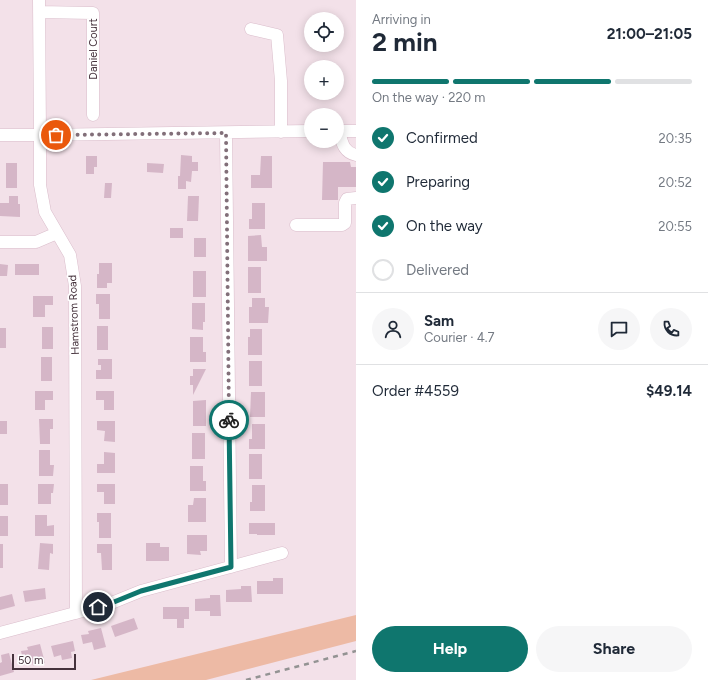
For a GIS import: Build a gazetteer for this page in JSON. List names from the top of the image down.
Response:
{
  "streets": {
    "street": ["Daniel Court", "Hamstrom Road"]
  },
  "crossings": [
    ["Daniel Court", "Hamstrom Road"]
  ],
  "scale_bar": "50 m",
  "page": {
    "heading": ["2 min", "Arriving in", "21:00–21:05"],
    "panel": [
      "Sam",
      "Courier · 4.7",
      "Order #4559",
      "$49.14"
    ],
    "map_buttons": ["+", "−"],
    "bar": "On the way · 220 m",
    "list": [
      ["Confirmed", "20:35"],
      ["Preparing", "20:52"],
      ["On the way", "20:55"],
      "Delivered"
    ],
    "buttons": ["Help", "Share"],
    "scale": "50 m"
  }
}
